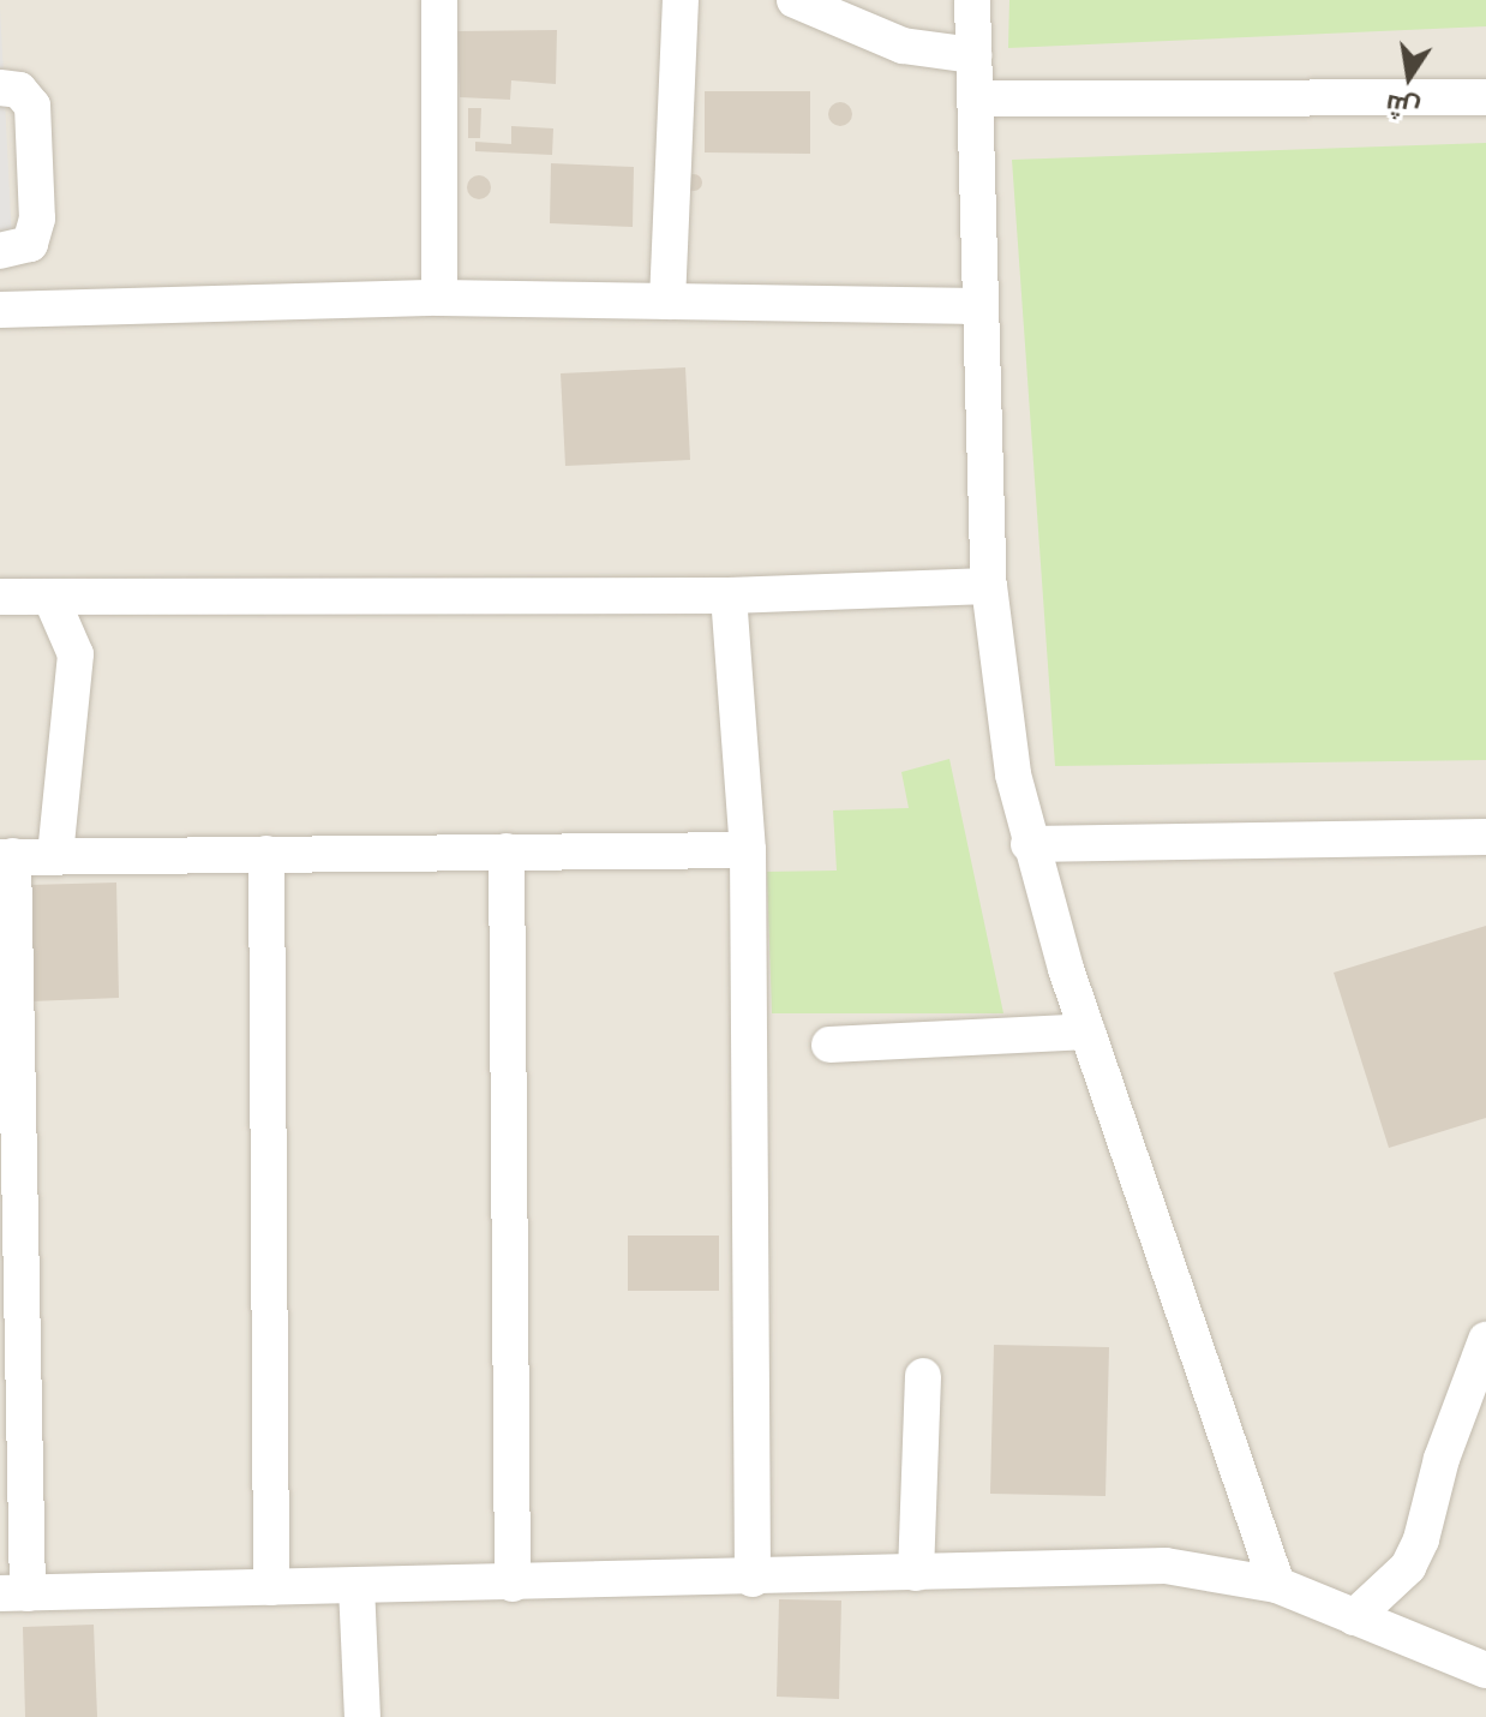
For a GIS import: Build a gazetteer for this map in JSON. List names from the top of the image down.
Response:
{
  "north": "bottom"
}
